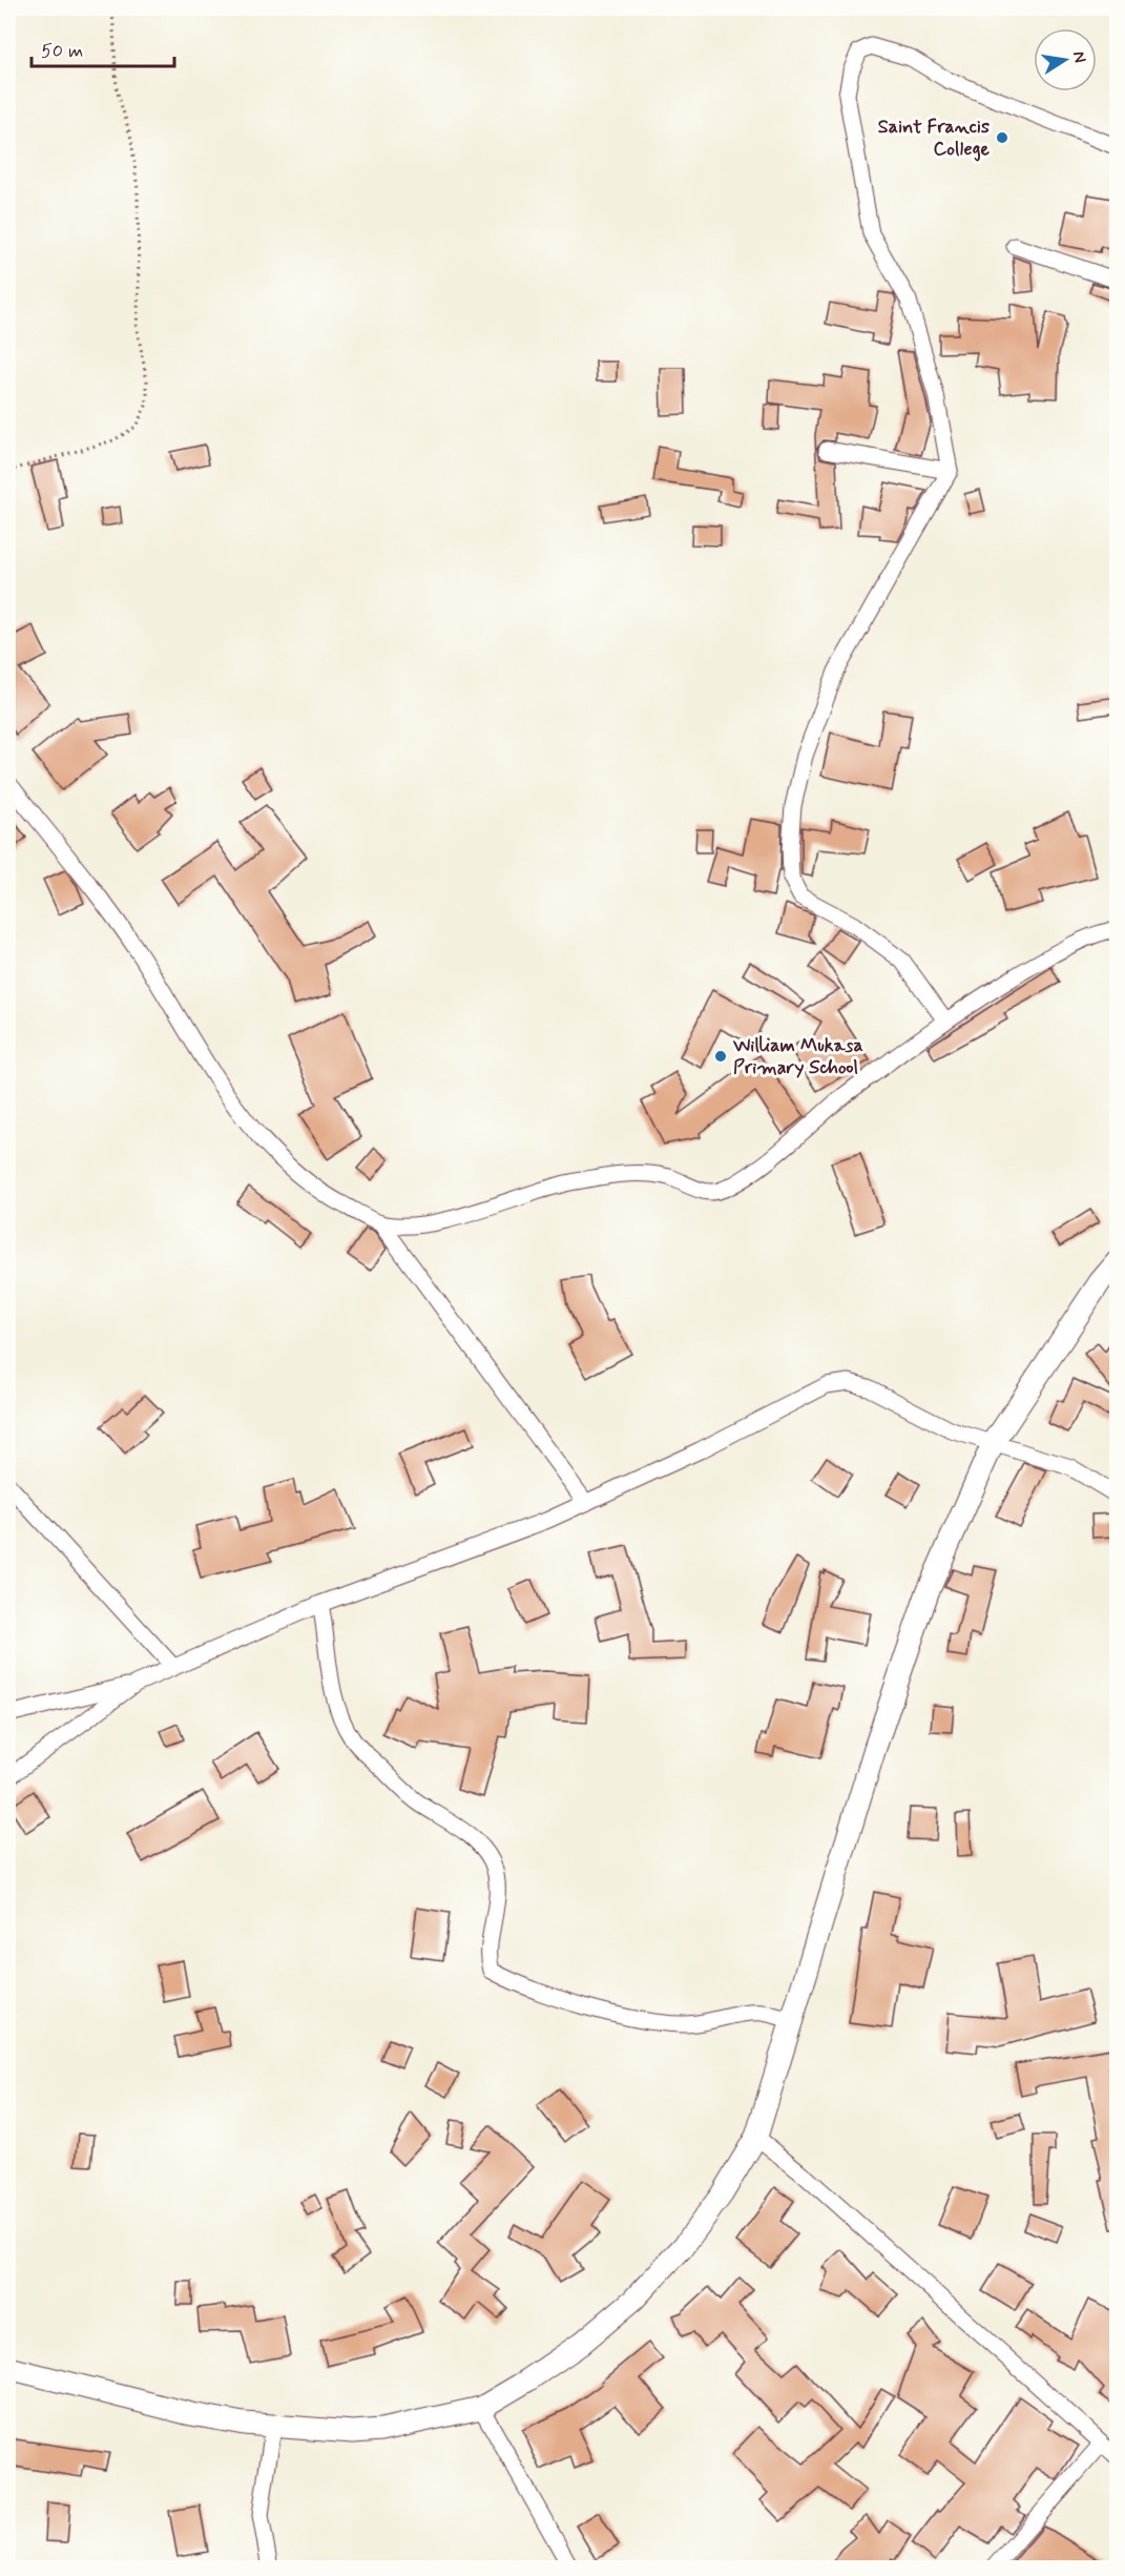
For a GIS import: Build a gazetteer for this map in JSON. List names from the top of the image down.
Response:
{
  "places": ["Saint Francis College", "William Mukasa Primary School"],
  "scale_bar": "50 m",
  "north": "right"
}
